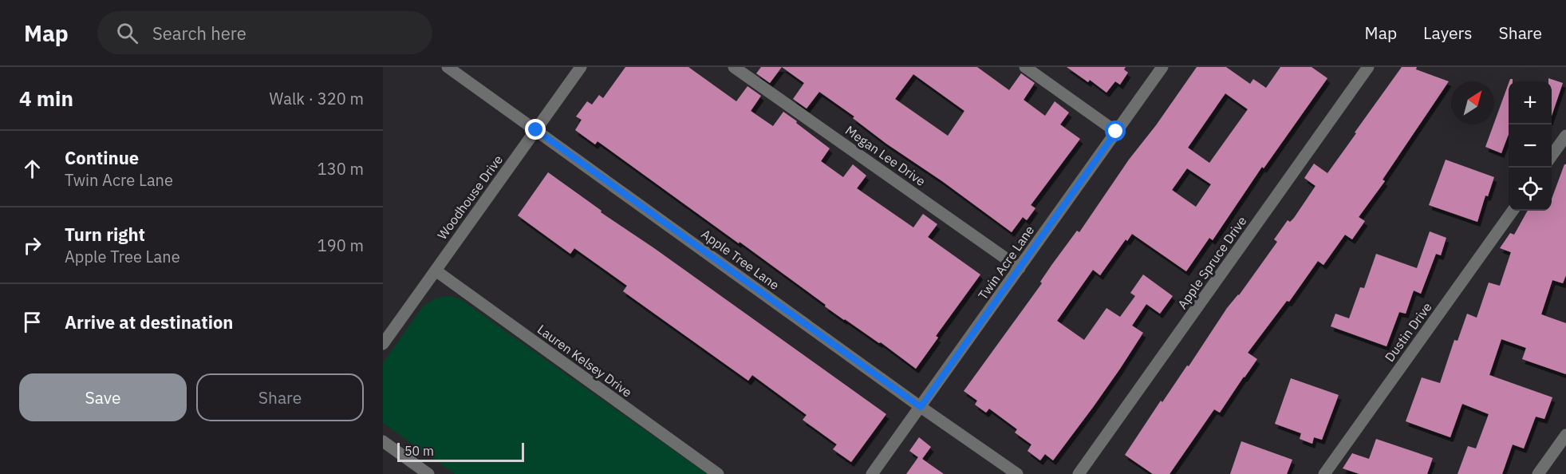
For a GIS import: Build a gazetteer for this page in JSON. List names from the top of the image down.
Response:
{
  "streets": {
    "street": [
      "Megan Lee Drive",
      "Woodhouse Drive",
      "Apple Tree Lane",
      "Twin Acre Lane",
      "Apple Spruce Drive",
      "Dustin Drive",
      "Lauren Kelsey Drive"
    ]
  },
  "crossings": [
    ["Megan Lee Drive", "Twin Acre Lane"],
    ["Woodhouse Drive", "Apple Tree Lane"],
    ["Woodhouse Drive", "Lauren Kelsey Drive"],
    ["Apple Tree Lane", "Twin Acre Lane"]
  ],
  "scale_bar": "50 m",
  "north": "top right",
  "page": {
    "header": "Map",
    "search": "Search here",
    "nav": ["Map", "Layers", "Share"],
    "heading": ["4 min", "Walk · 320 m"],
    "map_buttons": ["+", "−"],
    "list": [
      ["Continue", "Twin Acre Lane", "130 m"],
      ["Turn right", "Apple Tree Lane", "190 m"],
      "Arrive at destination"
    ],
    "buttons": ["Save", "Share"],
    "scale": "50 m"
  }
}
